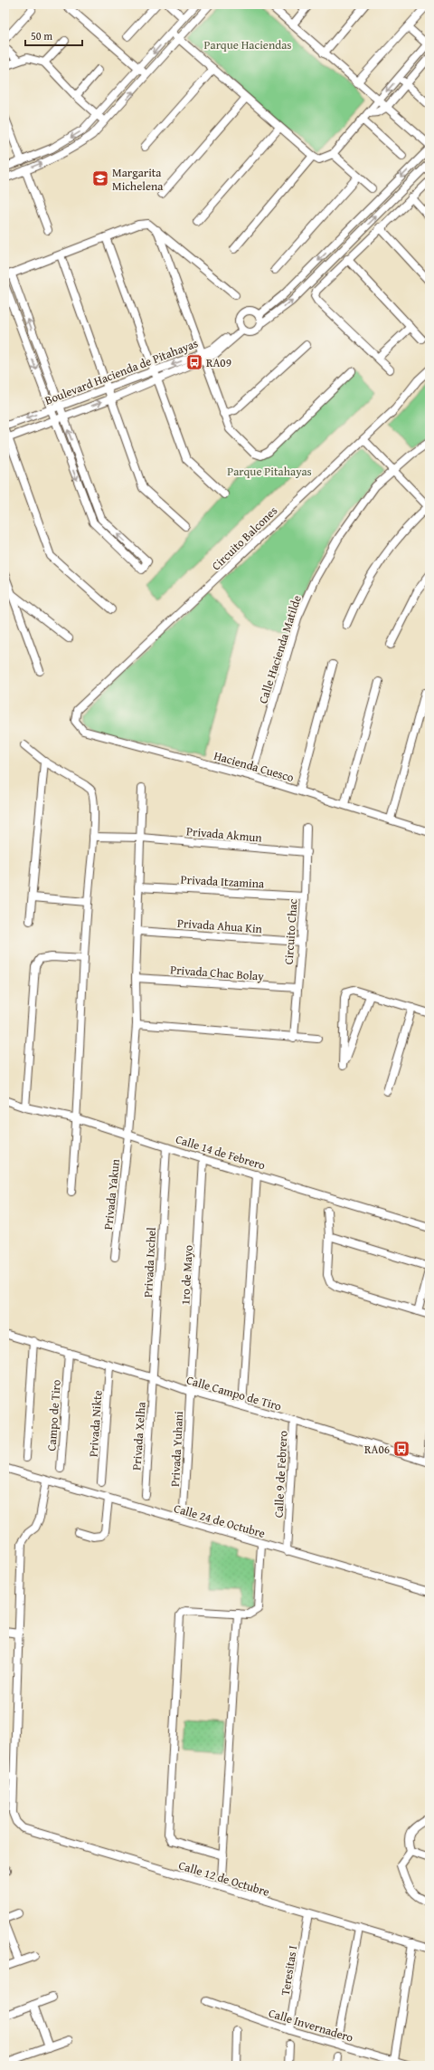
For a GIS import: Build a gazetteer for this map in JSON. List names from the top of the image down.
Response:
{
  "streets": {
    "street": [
      "Boulevard Hacienda de Pitahayas",
      "Circuito Balcones",
      "Calle Hacienda Matilde",
      "Hacienda Cuesco",
      "Privada Akmun",
      "Privada Itzamina",
      "Privada Ahua Kin",
      "Circuito Chac",
      "Privada Chac Bolay",
      "Calle 14 de Febrero",
      "Privada Yakun",
      "Privada Ixchel",
      "1ro de Mayo",
      "Calle Campo de Tiro",
      "Campo de Tiro",
      "Privada Nikte",
      "Privada Xelha",
      "Privada Yuhani",
      "Calle 9 de Febrero",
      "Calle 24 de Octubre",
      "Calle 12 de Octubre",
      "Teresitas I",
      "Calle Invernadero"
    ]
  },
  "crossings": [
    ["Circuito Balcones", "Hacienda Cuesco"],
    ["Calle Hacienda Matilde", "Hacienda Cuesco"],
    ["Privada Akmun", "Circuito Chac"],
    ["Privada Akmun", "Privada Yakun"],
    ["Privada Itzamina", "Circuito Chac"],
    ["Privada Itzamina", "Privada Yakun"],
    ["Privada Ahua Kin", "Circuito Chac"],
    ["Privada Ahua Kin", "Privada Yakun"],
    ["Circuito Chac", "Privada Chac Bolay"],
    ["Privada Chac Bolay", "Privada Yakun"],
    ["Calle 14 de Febrero", "Privada Yakun"],
    ["Calle 14 de Febrero", "Privada Ixchel"],
    ["Calle 14 de Febrero", "1ro de Mayo"],
    ["Privada Ixchel", "Calle Campo de Tiro"],
    ["Privada Ixchel", "Privada Xelha"],
    ["1ro de Mayo", "Calle Campo de Tiro"],
    ["1ro de Mayo", "Privada Yuhani"],
    ["Calle Campo de Tiro", "Campo de Tiro"],
    ["Calle Campo de Tiro", "Privada Nikte"],
    ["Calle Campo de Tiro", "Privada Xelha"],
    ["Calle Campo de Tiro", "Privada Yuhani"],
    ["Calle Campo de Tiro", "Calle 9 de Febrero"],
    ["Calle 9 de Febrero", "Calle 24 de Octubre"],
    ["Calle 12 de Octubre", "Teresitas I"],
    ["Teresitas I", "Calle Invernadero"]
  ],
  "parks": ["Parque Haciendas", "Parque Pitahayas"],
  "places": {
    "school or university": ["Margarita Michelena"],
    "bus stop": ["RA09", "RA06"]
  },
  "scale_bar": "50 m"
}
